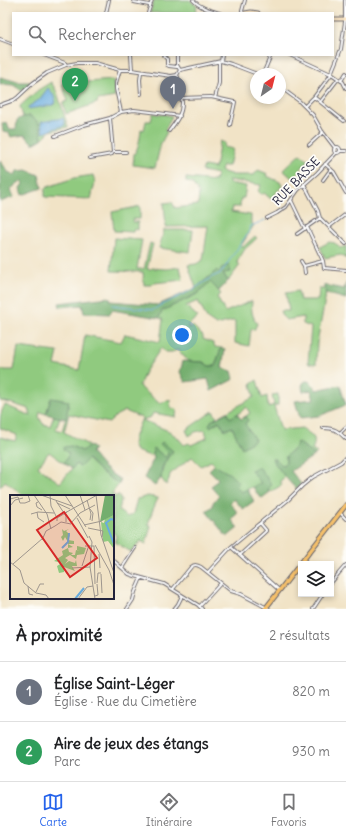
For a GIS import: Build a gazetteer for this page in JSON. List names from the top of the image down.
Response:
{
  "streets": {
    "street": ["RUE BASSE"]
  },
  "north": "top right",
  "page": {
    "search": "Rechercher",
    "pins": ["2", "1"],
    "heading": ["À proximité", "2 résultats"],
    "list": [
      {
        "mark": "1",
        "name": "Église Saint-Léger",
        "note": "Église · Rue du Cimetière",
        "value": "820 m"
      },
      {
        "mark": "2",
        "name": "Aire de jeux des étangs",
        "note": "Parc",
        "value": "930 m"
      }
    ],
    "nav": ["Carte", "Itinéraire", "Favoris"]
  }
}
